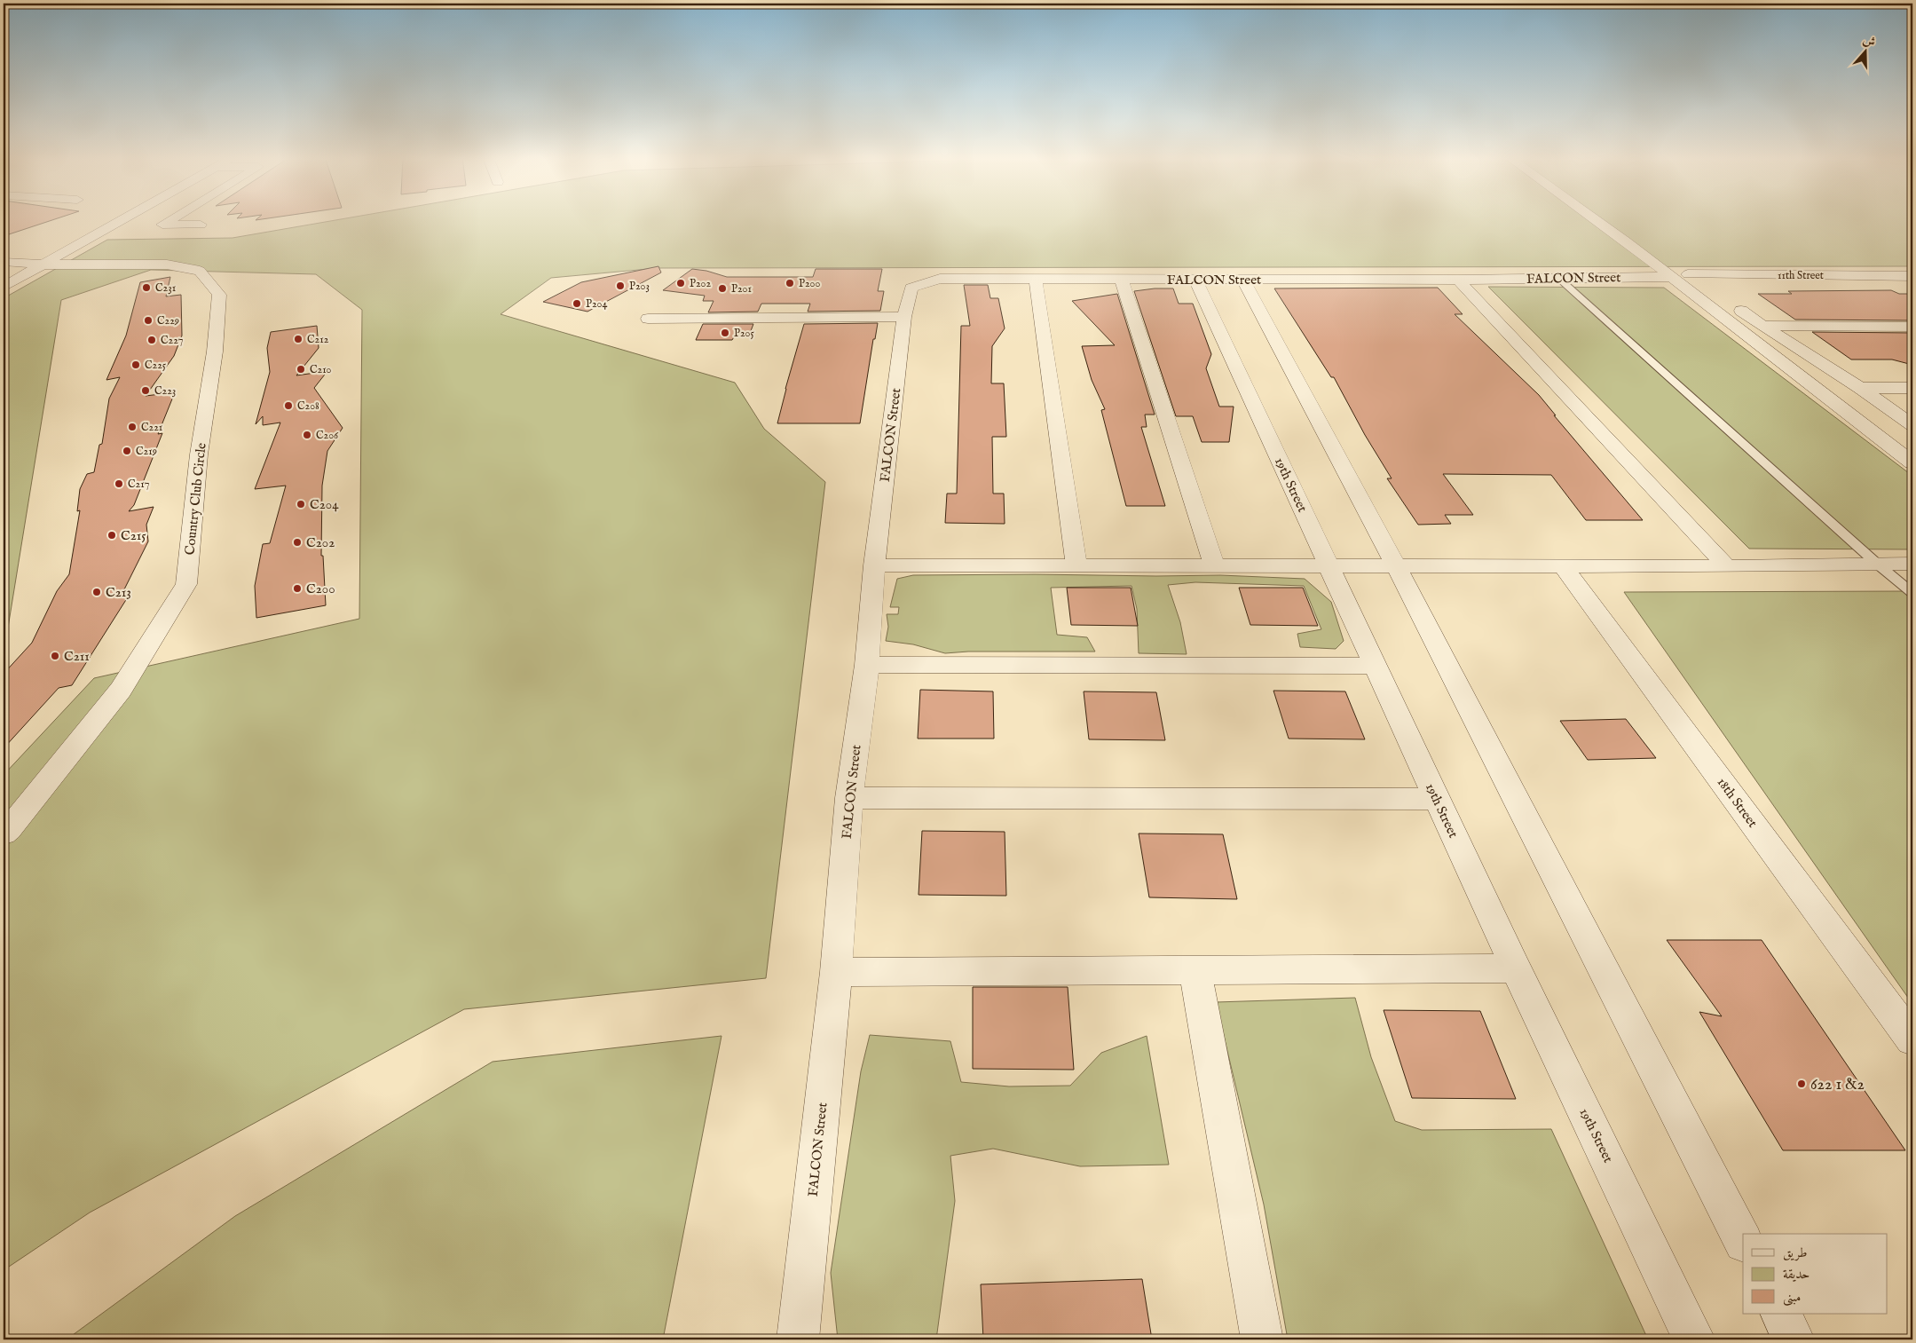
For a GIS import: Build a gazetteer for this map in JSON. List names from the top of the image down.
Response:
{
  "streets": {
    "street": [
      "11th Street",
      "FALCON Street",
      "19th Street",
      "Country Club Circle",
      "18th Street"
    ]
  },
  "crossings": [
    ["11th Street", "FALCON Street"],
    ["FALCON Street", "19th Street"]
  ],
  "places": [
    "P202",
    "P200",
    "P203",
    "C231",
    "P201",
    "P204",
    "C229",
    "P205",
    "C212",
    "C227",
    "C225",
    "C210",
    "C223",
    "C208",
    "C221",
    "C206",
    "C219",
    "C217",
    "C204",
    "C215",
    "C202",
    "C200",
    "C213",
    "C211",
    "622 1 &2"
  ],
  "legend": ["طريق", "حديقة", "مبنى"],
  "north": "top"
}
